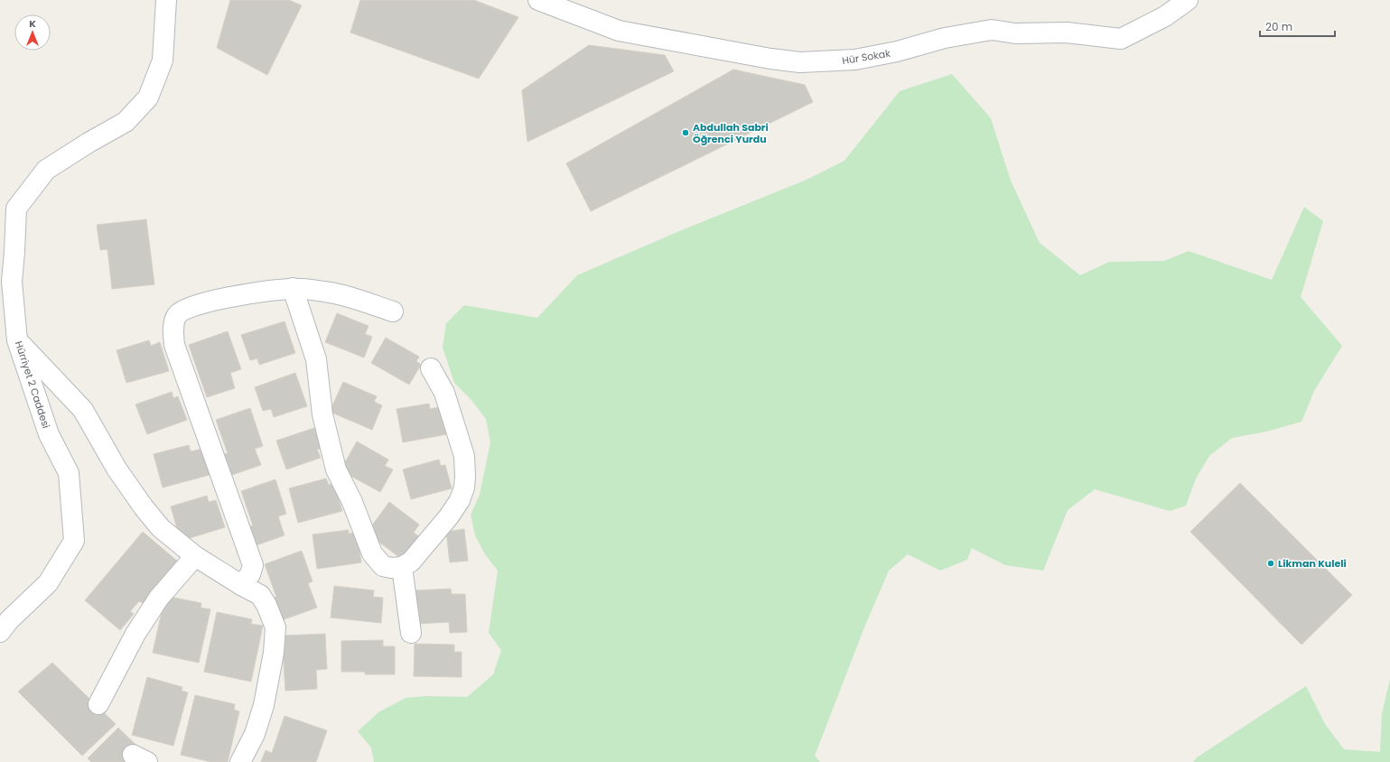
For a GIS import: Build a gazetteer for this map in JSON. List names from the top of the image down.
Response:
{
  "streets": {
    "street": ["Hür Sokak", "Hürriyet 2 Caddesi"]
  },
  "places": ["Abdullah Sabri Öğrenci Yurdu", "Likman Kuleli"],
  "scale_bar": "20 m",
  "north": "top"
}
